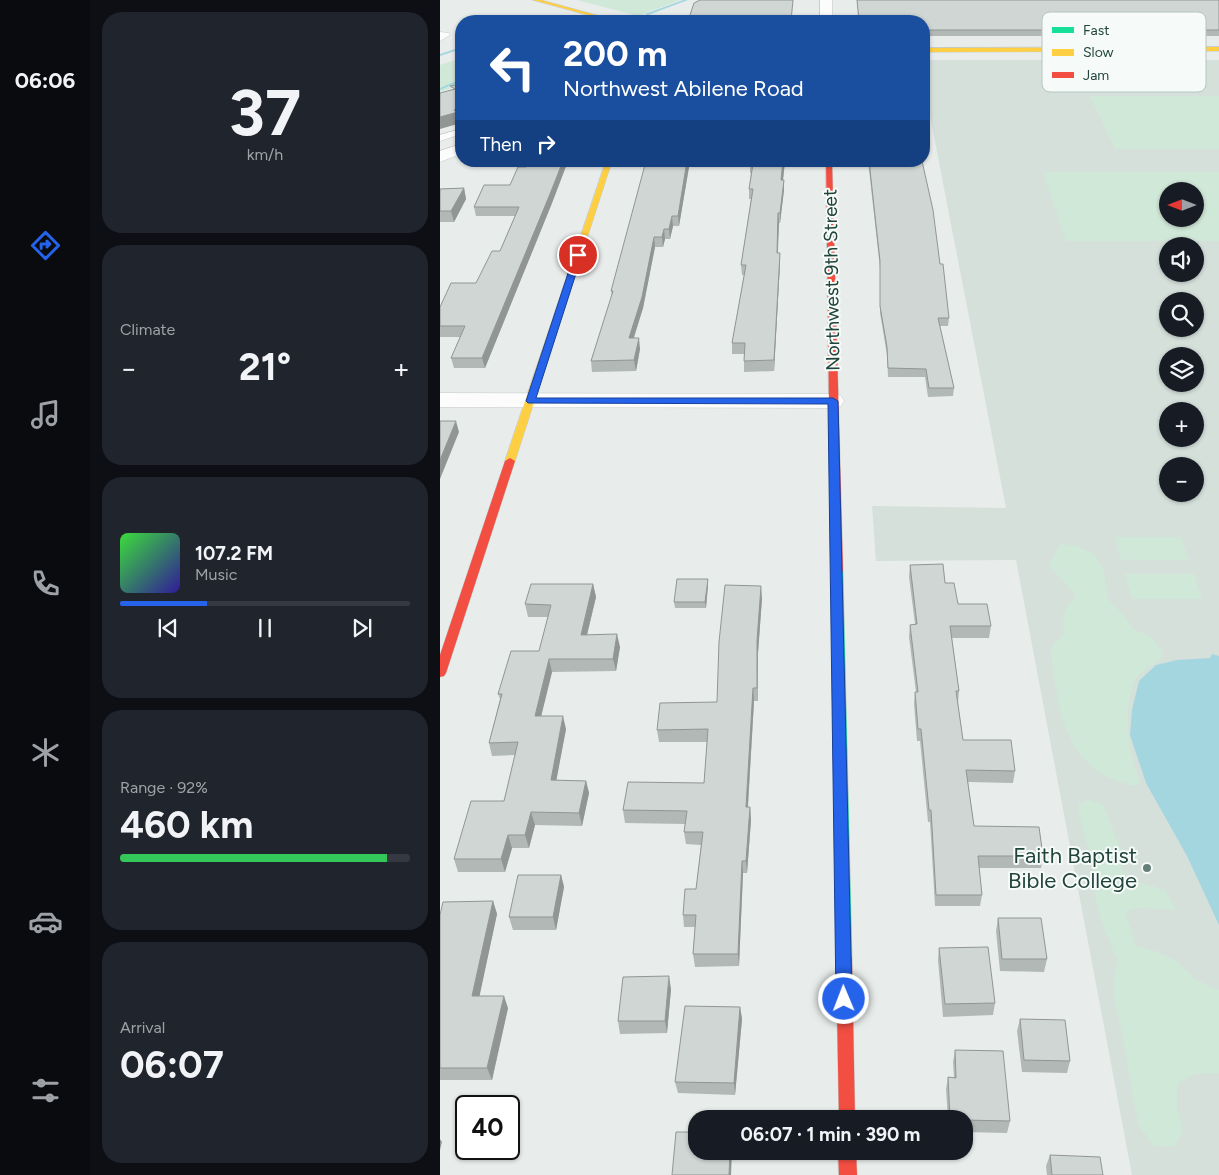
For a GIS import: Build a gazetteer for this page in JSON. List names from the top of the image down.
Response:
{
  "streets": {
    "street": ["Northwest 9th Street"]
  },
  "places": ["Faith Baptist Bible College"],
  "legend": ["Fast", "Slow", "Jam"],
  "north": "left",
  "page": {
    "tabs": "06:06",
    "tile": [
      ["37", "km/h"],
      "Climate",
      ["Range · 92%", "460 km"],
      ["Arrival", "06:07"]
    ],
    "turn": ["200 m", "Northwest Abilene Road"],
    "then": "Then",
    "map_buttons": ["+", "−"],
    "heat": ["−", "21°", "+"],
    "song": ["107.2 FM", "Music"],
    "limit": "40",
    "trip": "06:07 · 1 min · 390 m"
  }
}
